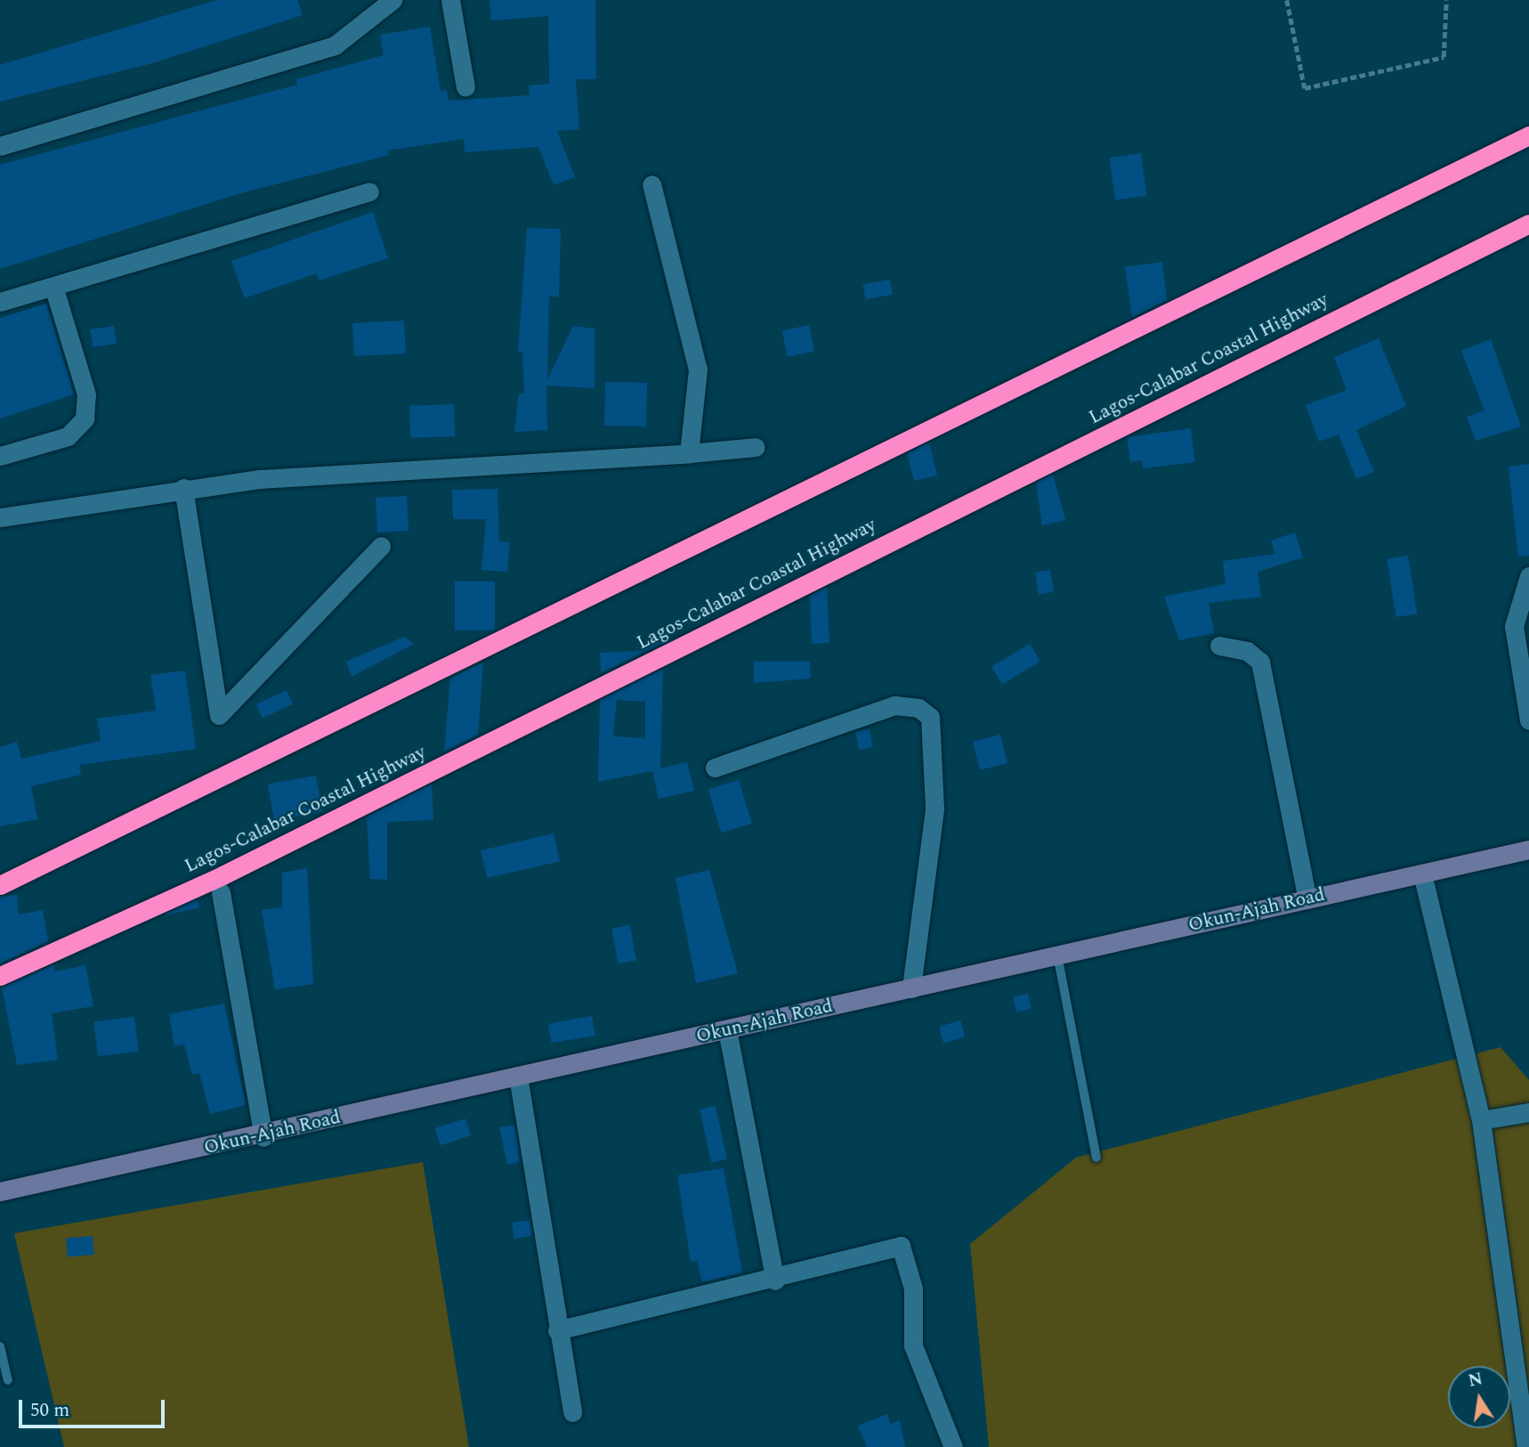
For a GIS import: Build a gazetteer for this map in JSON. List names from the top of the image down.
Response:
{
  "streets": {
    "highway": ["Lagos-Calabar Coastal Highway"],
    "street": ["Okun-Ajah Road"]
  },
  "scale_bar": "50 m",
  "north": "top"
}
